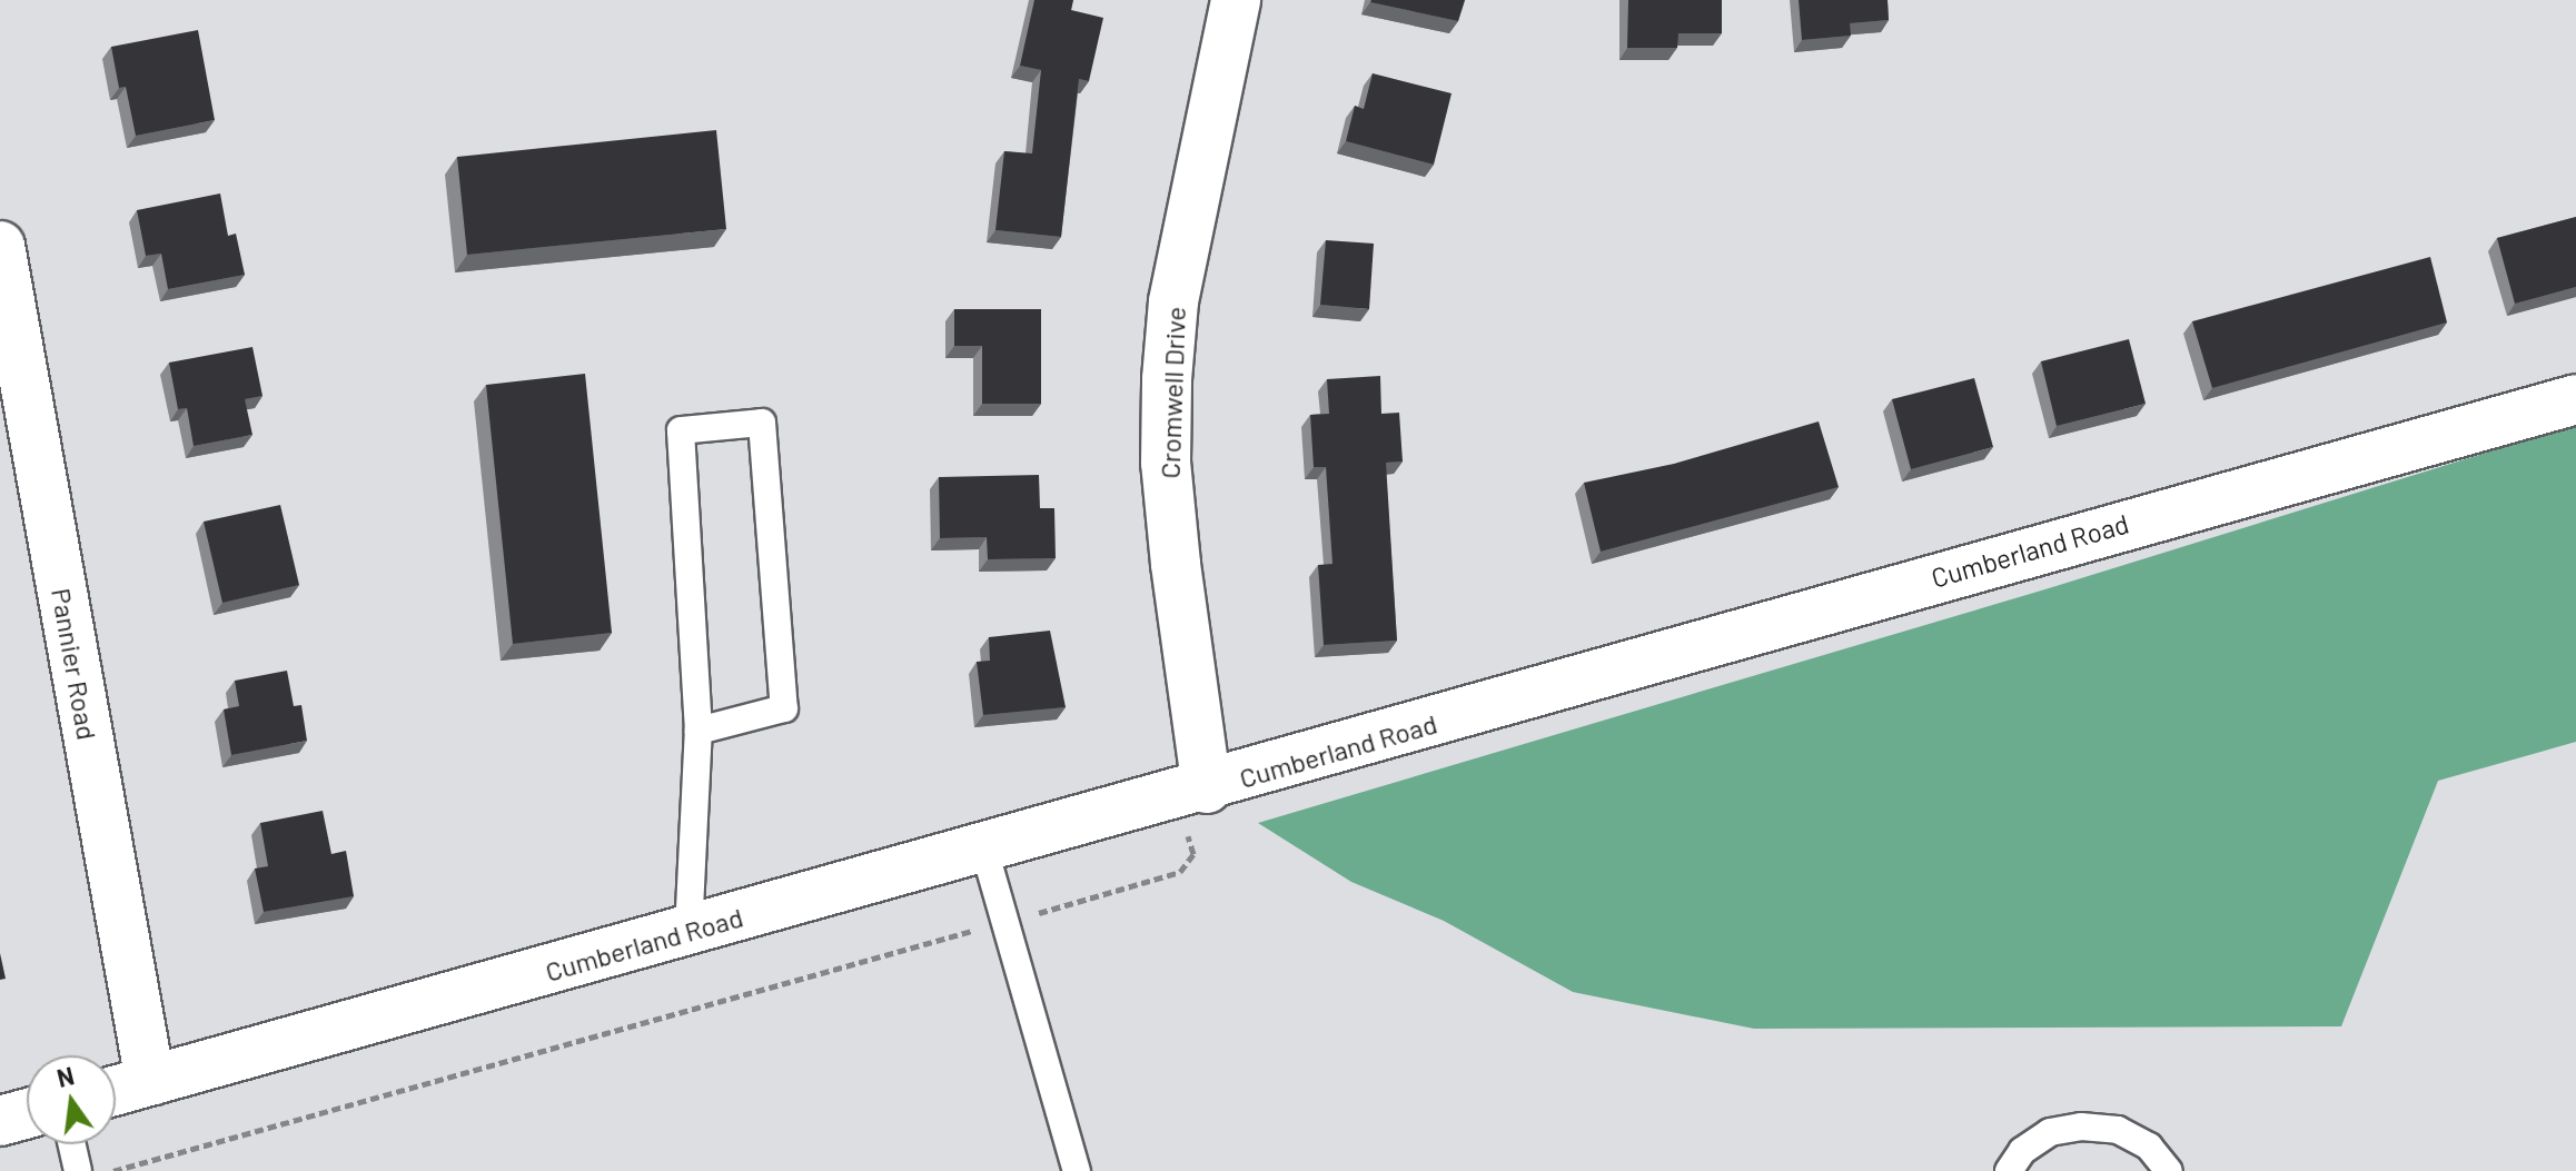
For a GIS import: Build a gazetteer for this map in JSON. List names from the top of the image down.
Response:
{
  "streets": {
    "main road": ["Cromwell Drive", "Cumberland Road", "Pannier Road"]
  },
  "crossings": [
    ["Cromwell Drive", "Cumberland Road"],
    ["Cumberland Road", "Pannier Road"]
  ],
  "north": "top"
}
